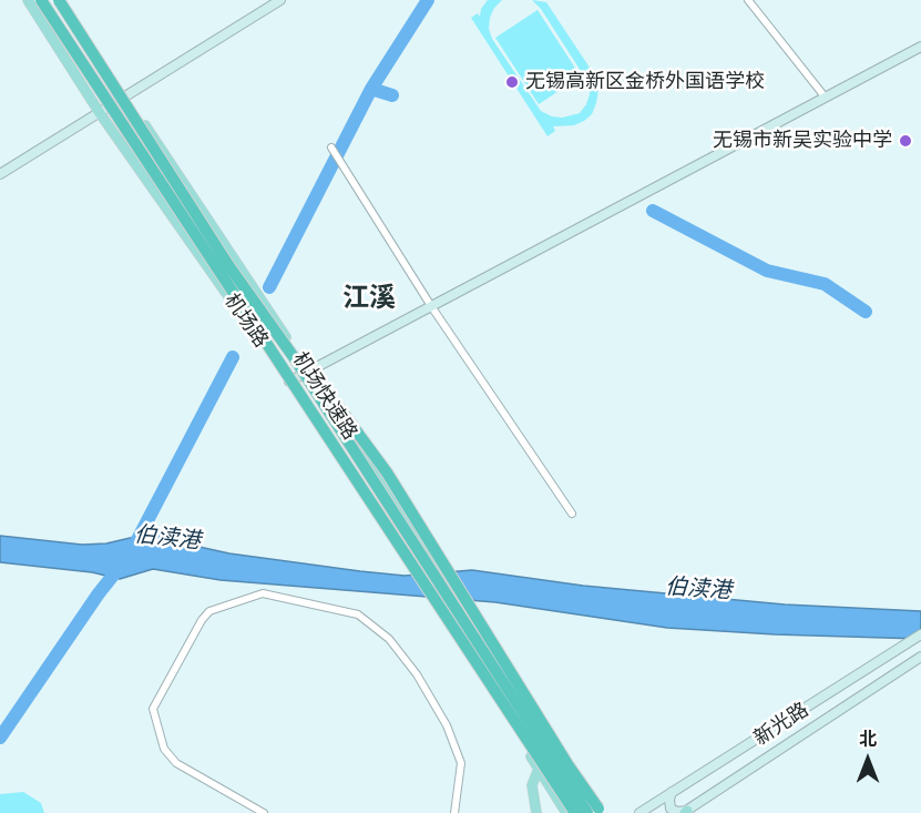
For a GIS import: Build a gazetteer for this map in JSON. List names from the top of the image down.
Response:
{
  "streets": {
    "highway": ["机场快速路"],
    "main road": ["机场路"],
    "street": ["新光路"]
  },
  "districts": ["江溪"],
  "water": ["伯渎港"],
  "places": ["无锡高新区金桥外国语学校", "无锡市新吴实验中学"],
  "north": "top"
}
